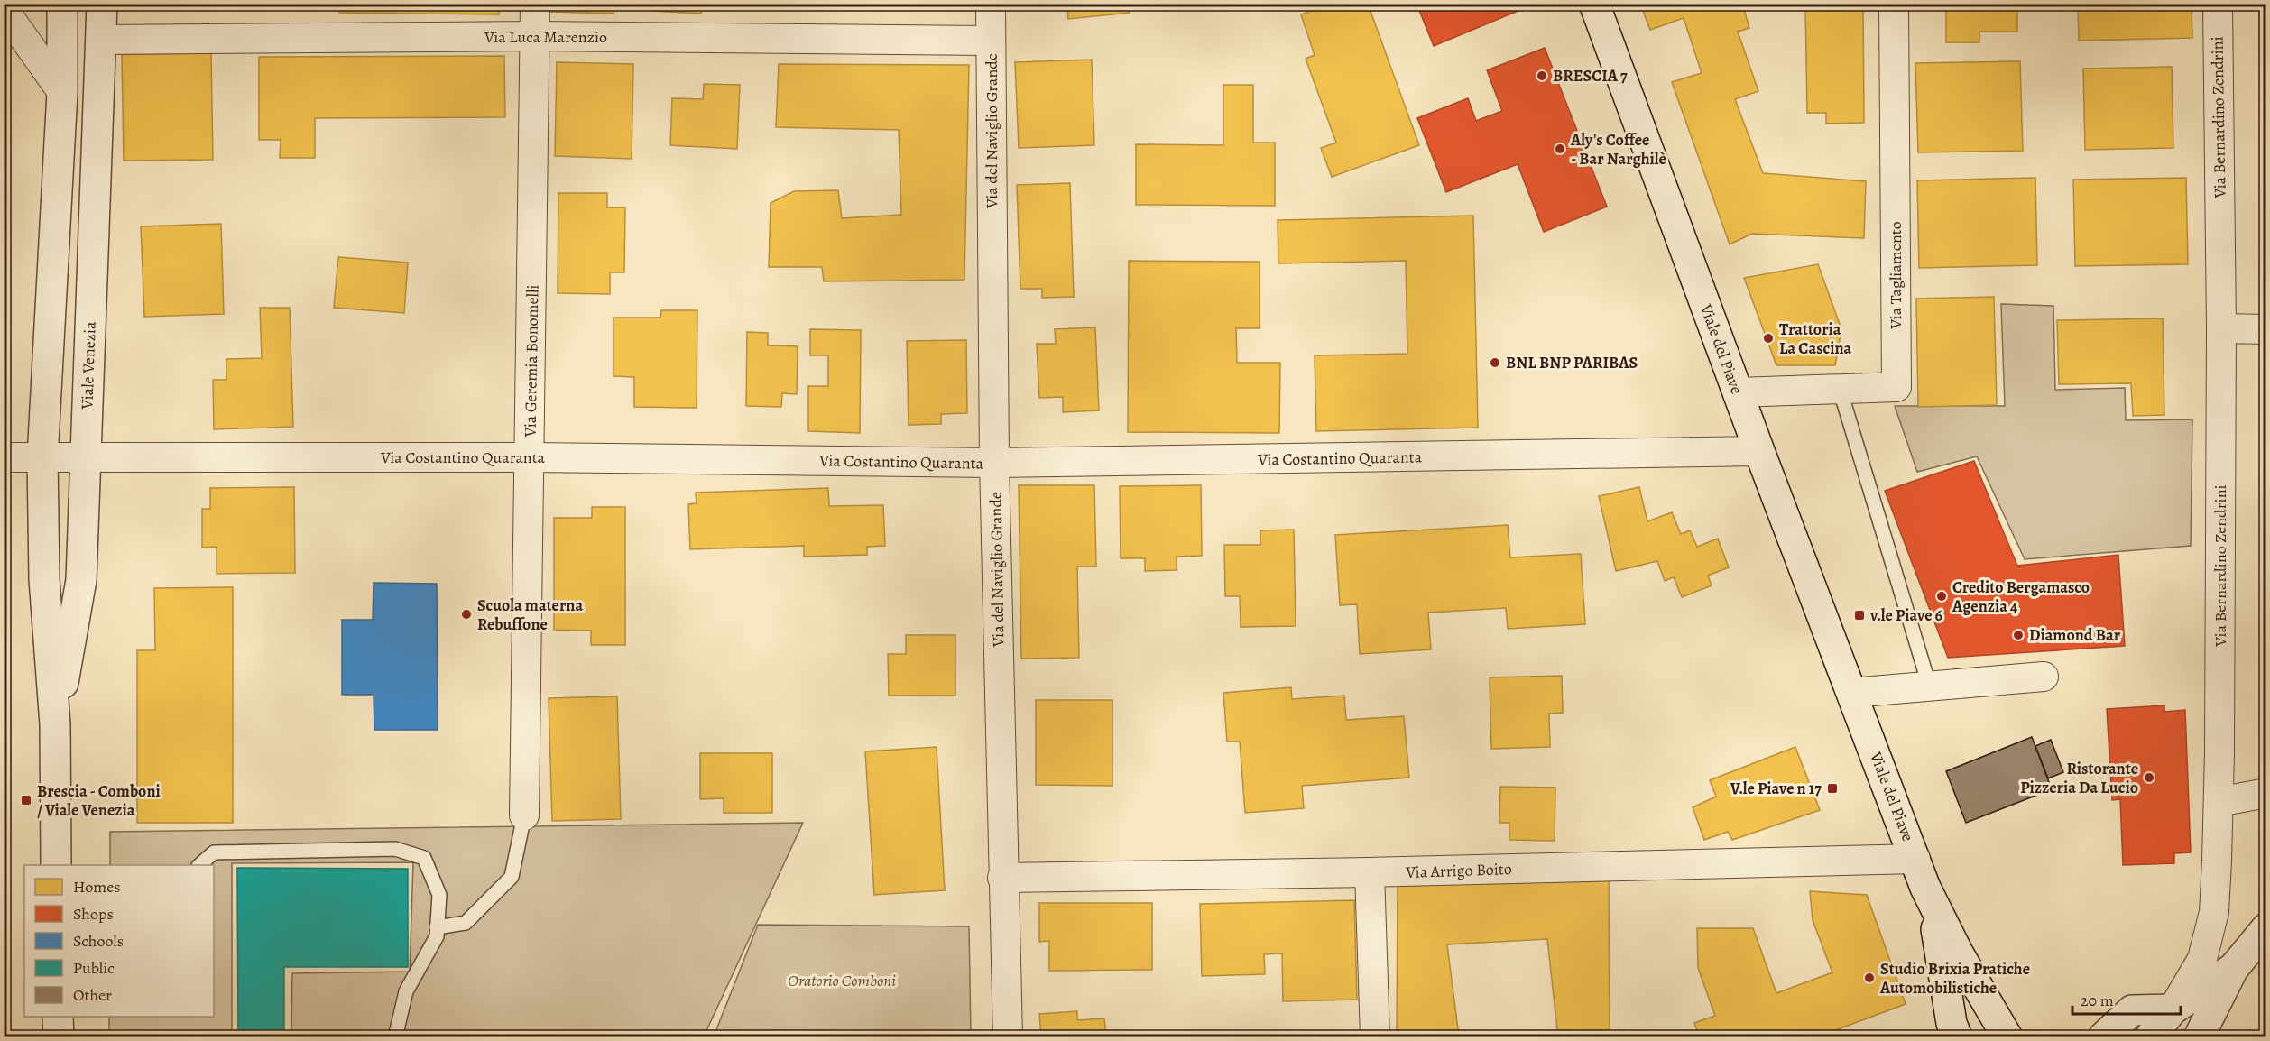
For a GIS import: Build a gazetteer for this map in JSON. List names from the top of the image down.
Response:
{
  "streets": {
    "street": [
      "Via Luca Marenzio",
      "Via Bernardino Zendrini",
      "Via del Naviglio Grande",
      "Via Tagliamento",
      "Viale del Piave",
      "Via Geremia Bonomelli",
      "Viale Venezia",
      "Via Costantino Quaranta",
      "Via Arrigo Boito"
    ]
  },
  "crossings": [
    ["Via Luca Marenzio", "Via del Naviglio Grande"],
    ["Via Luca Marenzio", "Via Geremia Bonomelli"],
    ["Via Luca Marenzio", "Viale Venezia"],
    ["Via del Naviglio Grande", "Via Costantino Quaranta"],
    ["Via del Naviglio Grande", "Via Arrigo Boito"],
    ["Via Tagliamento", "Viale del Piave"],
    ["Viale del Piave", "Via Costantino Quaranta"],
    ["Viale del Piave", "Via Arrigo Boito"],
    ["Via Geremia Bonomelli", "Via Costantino Quaranta"],
    ["Viale Venezia", "Via Costantino Quaranta"]
  ],
  "parks": ["Oratorio Comboni"],
  "places": {
    "other": [
      "BRESCIA 7",
      "Aly's Coffee - Bar Narghilè",
      "Trattoria La Cascina",
      "BNL BNP PARIBAS",
      "Credito Bergamasco Agenzia 4",
      "Scuola materna Rebuffone",
      "Diamond Bar",
      "Ristorante Pizzeria Da Lucio",
      "Studio Brixia Pratiche Automobilistiche"
    ],
    "transit": ["v.le Piave 6", "V.le Piave n 17", "Brescia - Comboni / Viale Venezia"]
  },
  "legend": [
    "Homes",
    "Shops",
    "Schools",
    "Public",
    "Other"
  ],
  "scale_bar": "20 m"
}
